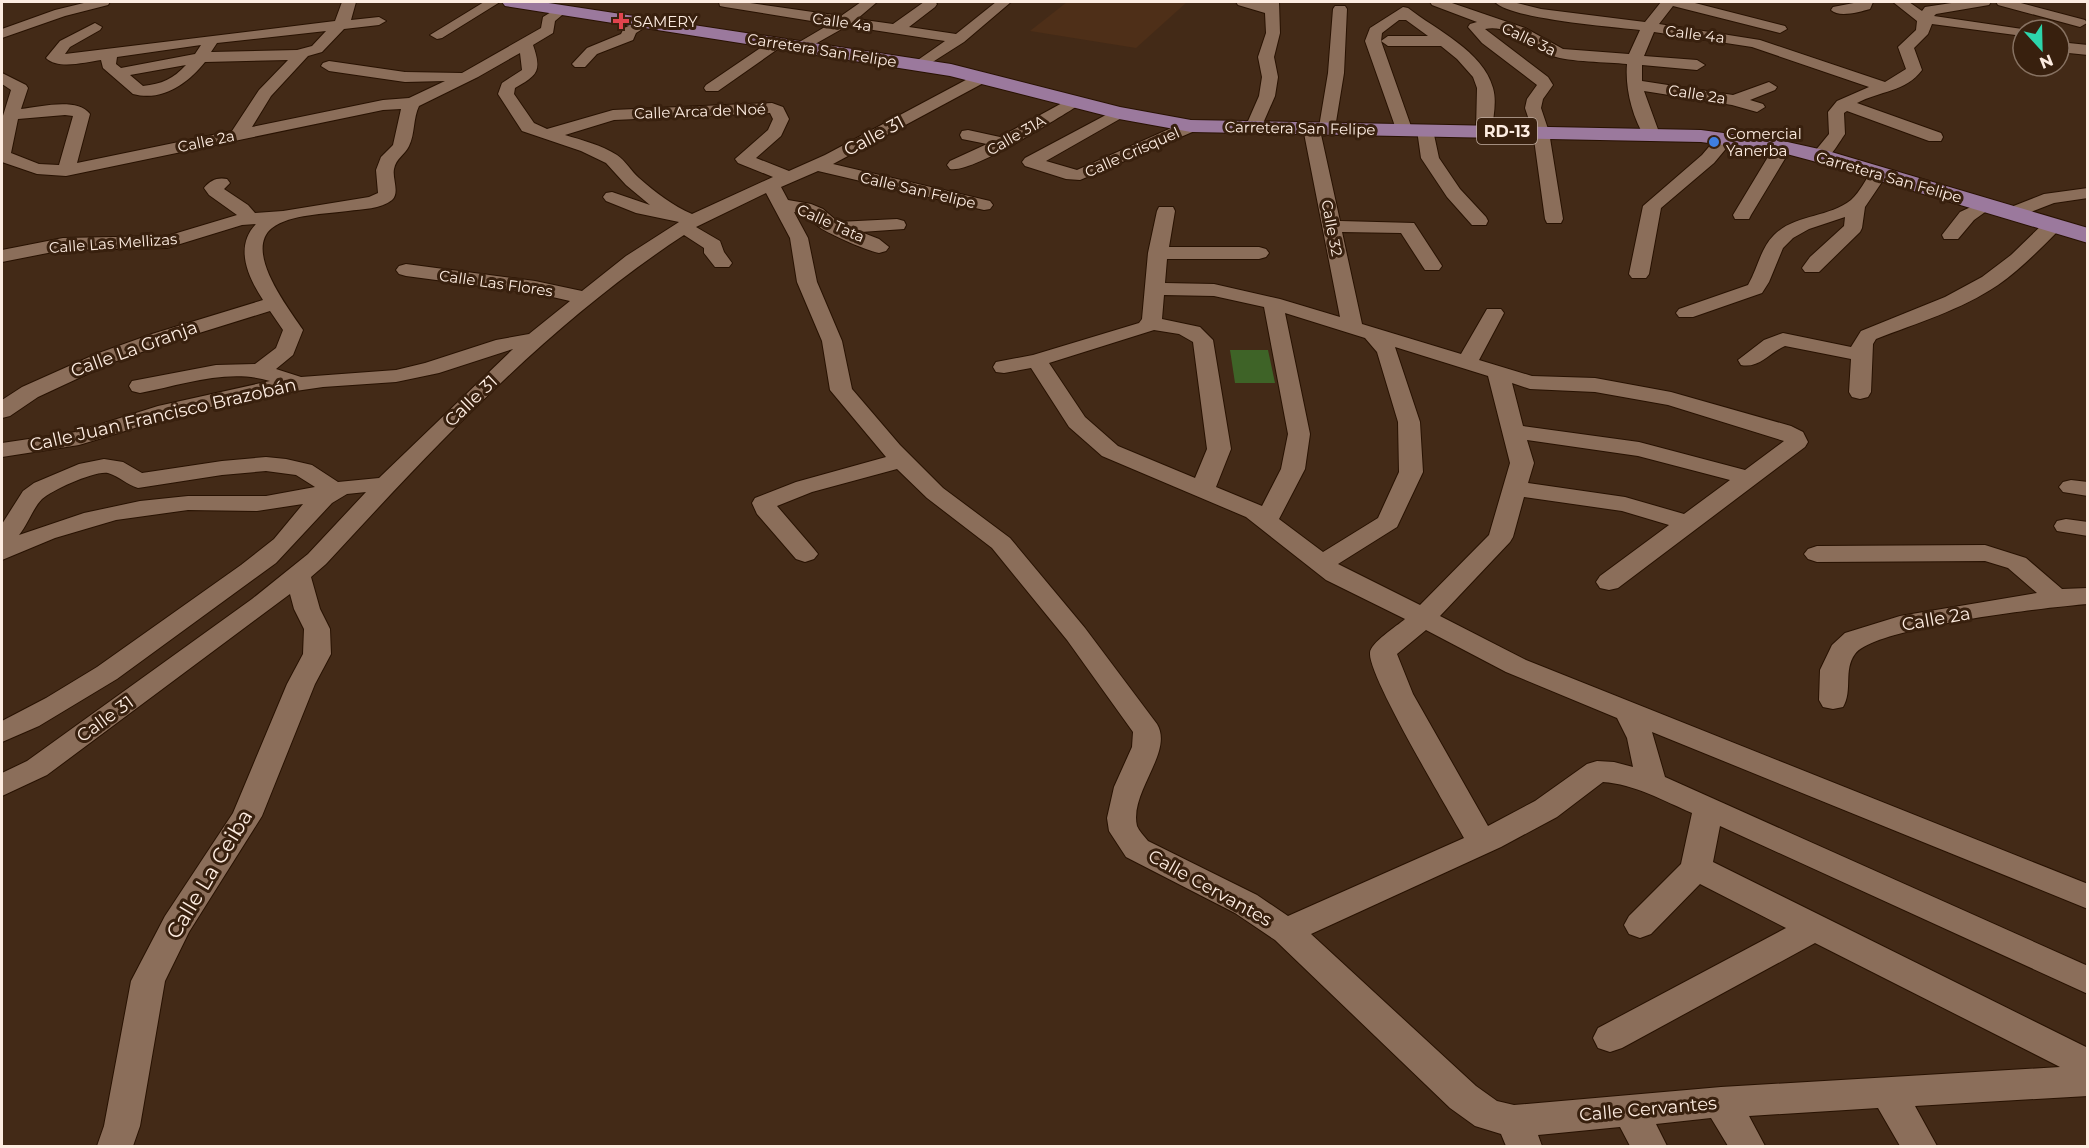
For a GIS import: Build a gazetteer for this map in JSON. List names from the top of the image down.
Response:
{
  "streets": {
    "main road": ["Carretera San Felipe", "RD-13"],
    "street": [
      "Calle 4a",
      "Calle 3a",
      "Calle 2a",
      "Calle Arca de Noé",
      "Calle 31A",
      "Calle 31",
      "Calle Crisquel",
      "Calle San Felipe",
      "Calle Tata",
      "Calle 32",
      "Calle Las Mellizas",
      "Calle Las Flores",
      "Calle La Granja",
      "Calle Juan Francisco Brazobán",
      "Calle La Ceiba",
      "Calle Cervantes"
    ]
  },
  "crossings": [
    ["Carretera San Felipe", "Calle 31A"],
    ["Carretera San Felipe", "Calle 31"],
    ["Carretera San Felipe", "Calle Crisquel"],
    ["Carretera San Felipe", "Calle 32"],
    ["Calle Arca de Noé", "Calle 31"],
    ["Calle Arca de Noé", "Calle Tata"],
    ["Calle Arca de Noé", "Calle Cervantes"],
    ["Calle 31", "Calle San Felipe"],
    ["Calle 31", "Calle Tata"],
    ["Calle 31", "Calle Las Flores"],
    ["Calle 31", "Calle Juan Francisco Brazobán"],
    ["Calle 31", "Calle La Ceiba"],
    ["Calle 31", "Calle Cervantes"],
    ["Calle Tata", "Calle Cervantes"]
  ],
  "places": {
    "health": ["SAMERY"],
    "other": ["Comercial Yanerba"]
  },
  "north": "bottom"
}
